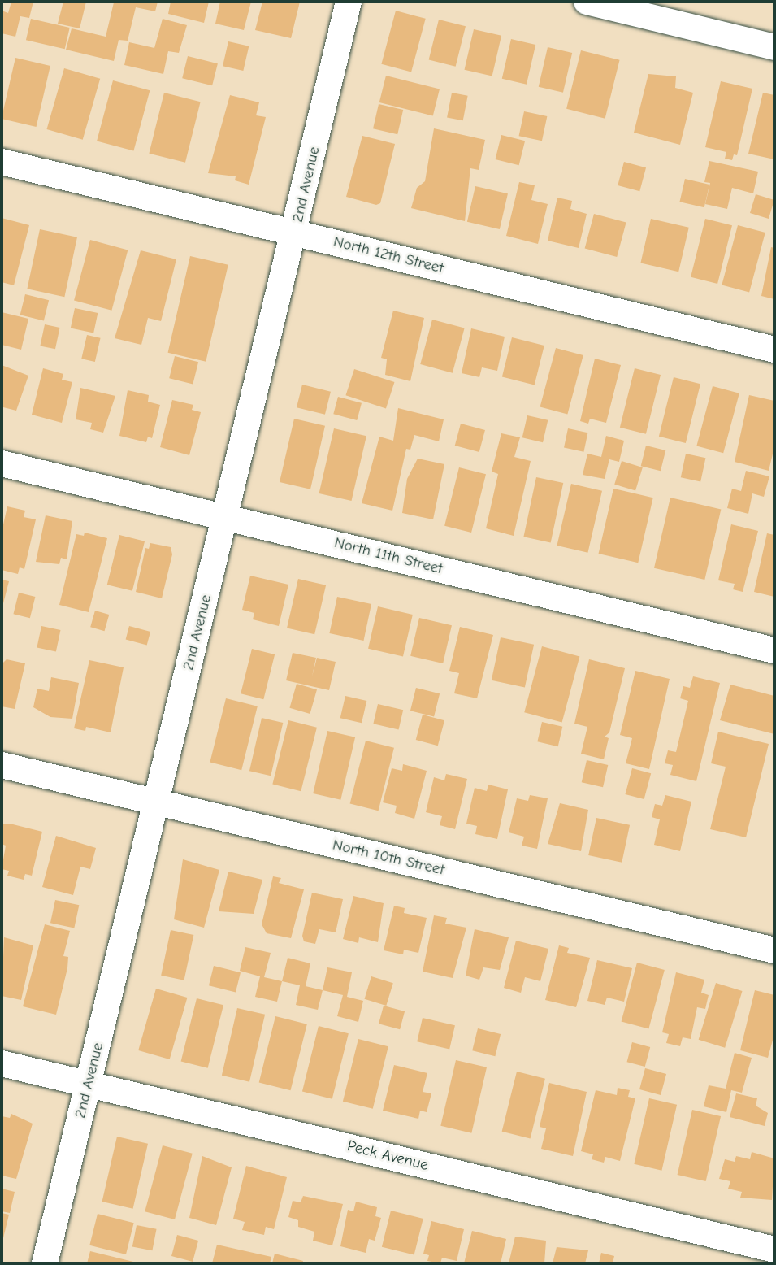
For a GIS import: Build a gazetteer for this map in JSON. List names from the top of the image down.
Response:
{
  "streets": {
    "street": [
      "2nd Avenue",
      "North 12th Street",
      "North 11th Street",
      "North 10th Street",
      "Peck Avenue"
    ]
  },
  "crossings": [
    ["2nd Avenue", "North 12th Street"],
    ["2nd Avenue", "North 11th Street"],
    ["2nd Avenue", "North 10th Street"],
    ["2nd Avenue", "Peck Avenue"]
  ]
}
